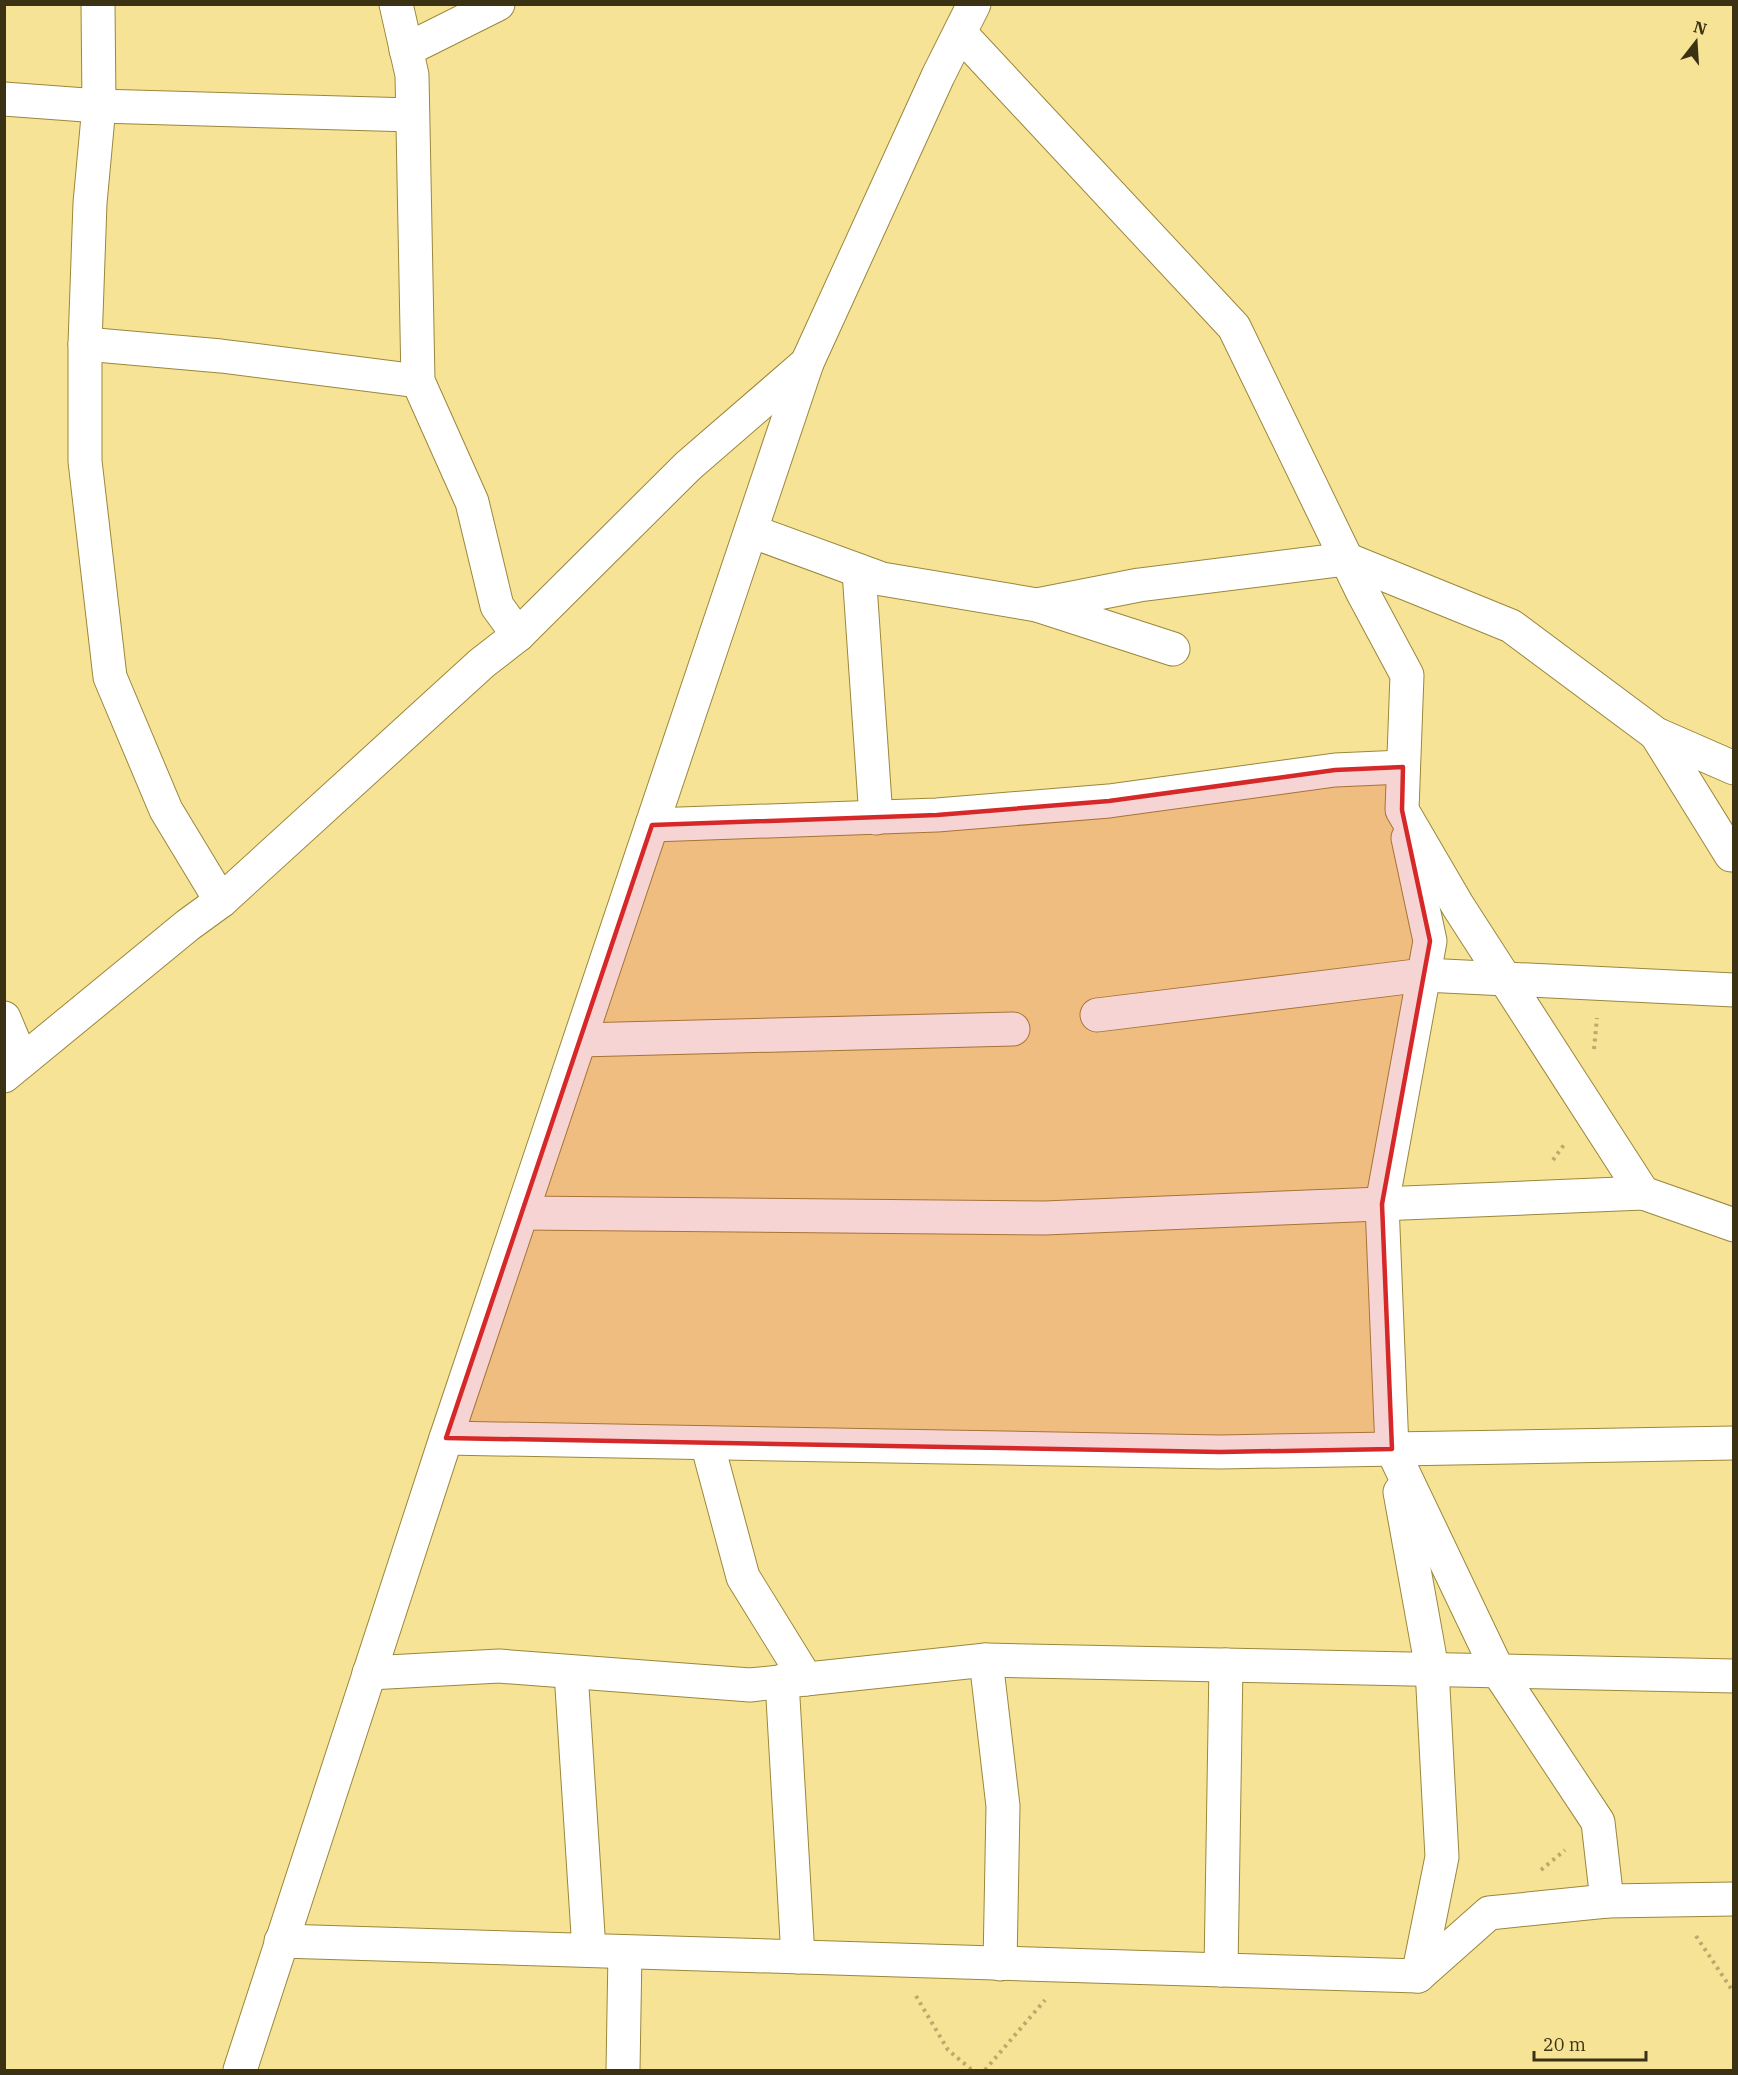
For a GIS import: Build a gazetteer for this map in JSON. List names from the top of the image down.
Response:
{
  "scale_bar": "20 m",
  "north": "top"
}
